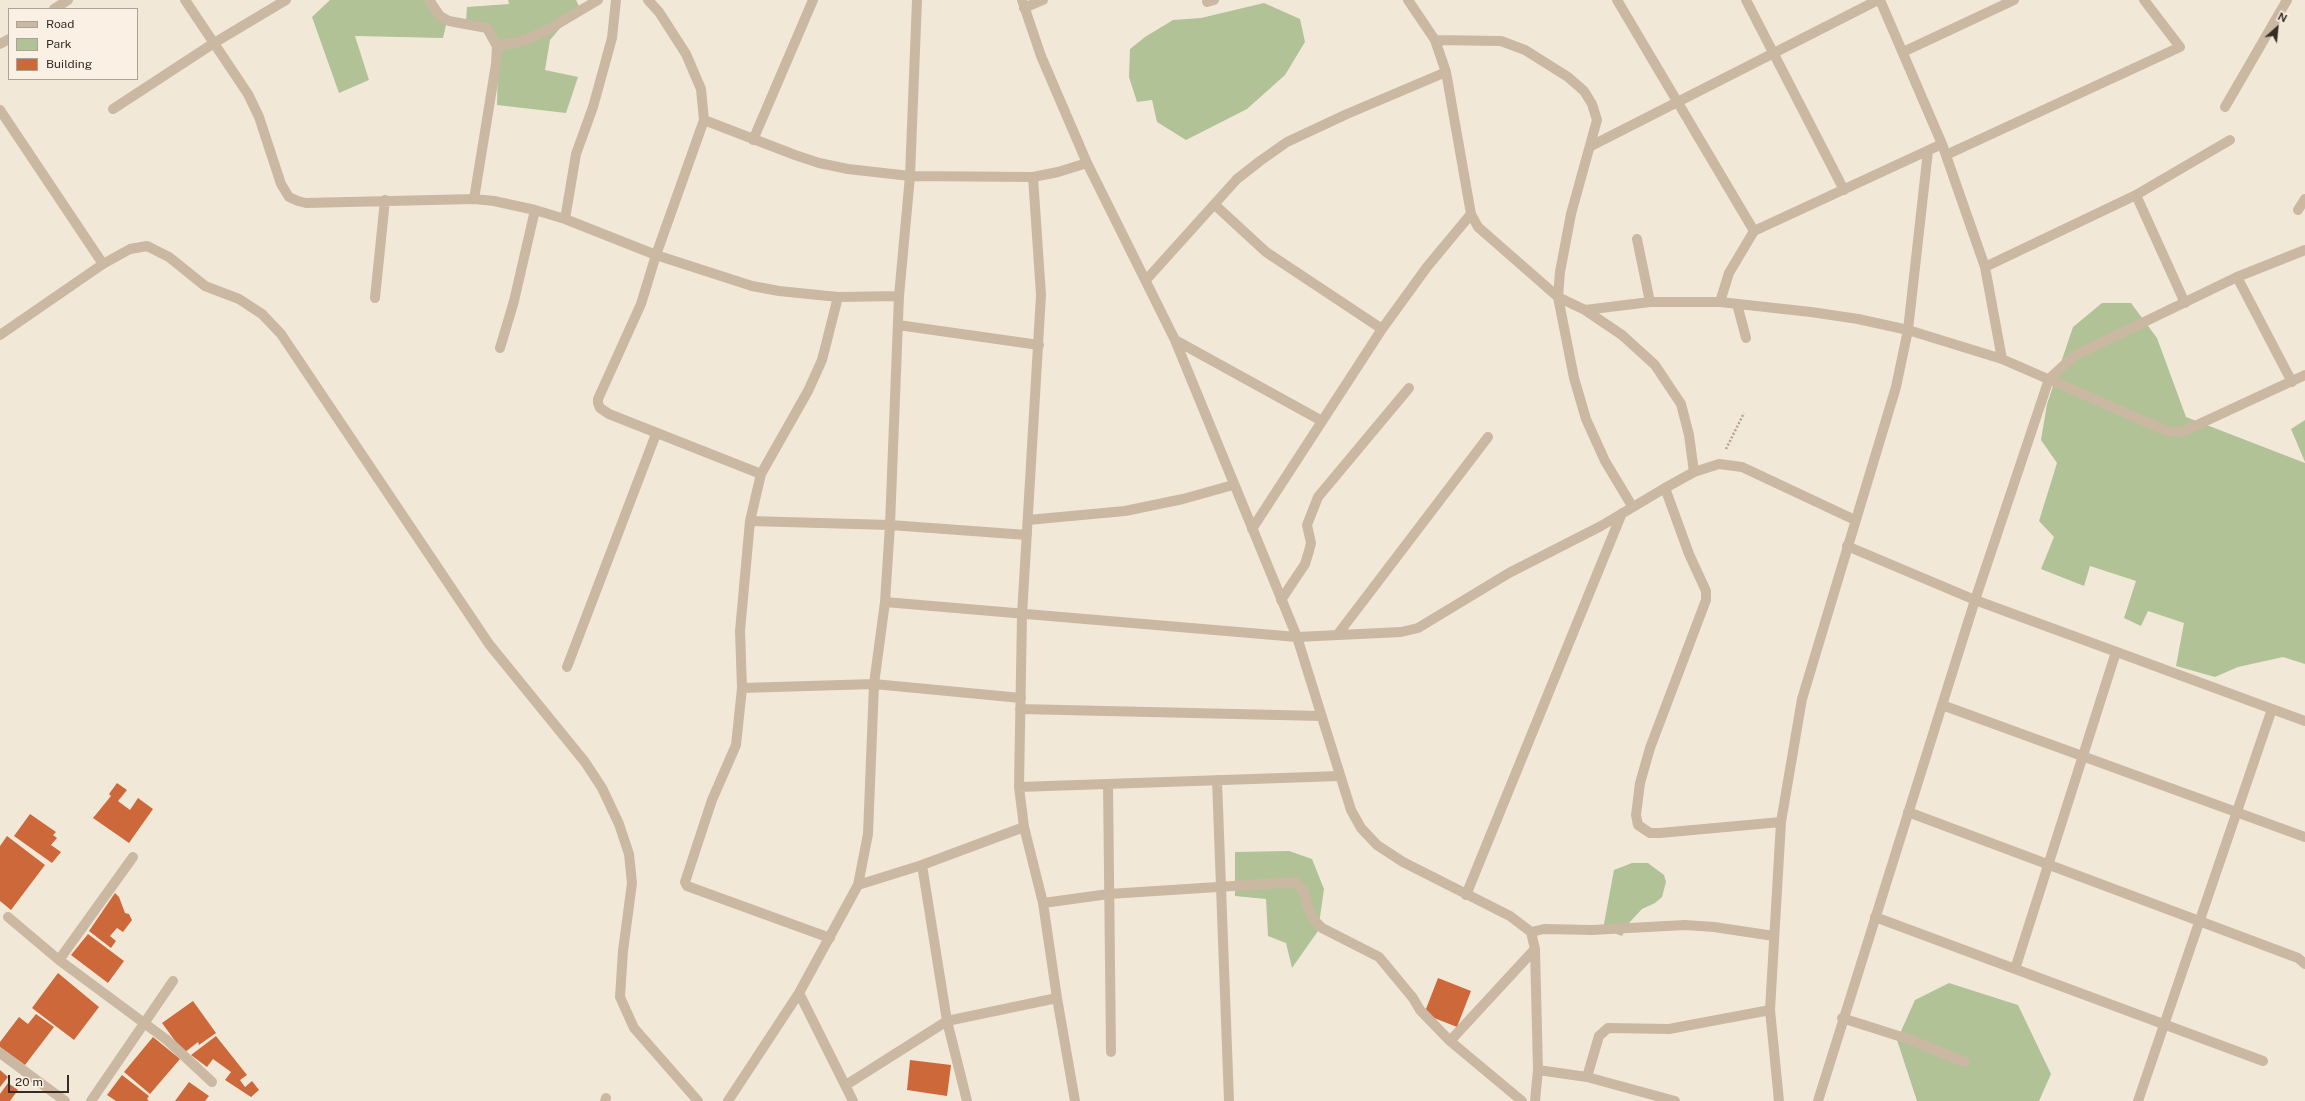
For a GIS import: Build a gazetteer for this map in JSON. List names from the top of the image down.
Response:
{
  "legend": ["Road", "Park", "Building"],
  "scale_bar": "20 m",
  "north": "top right"
}
